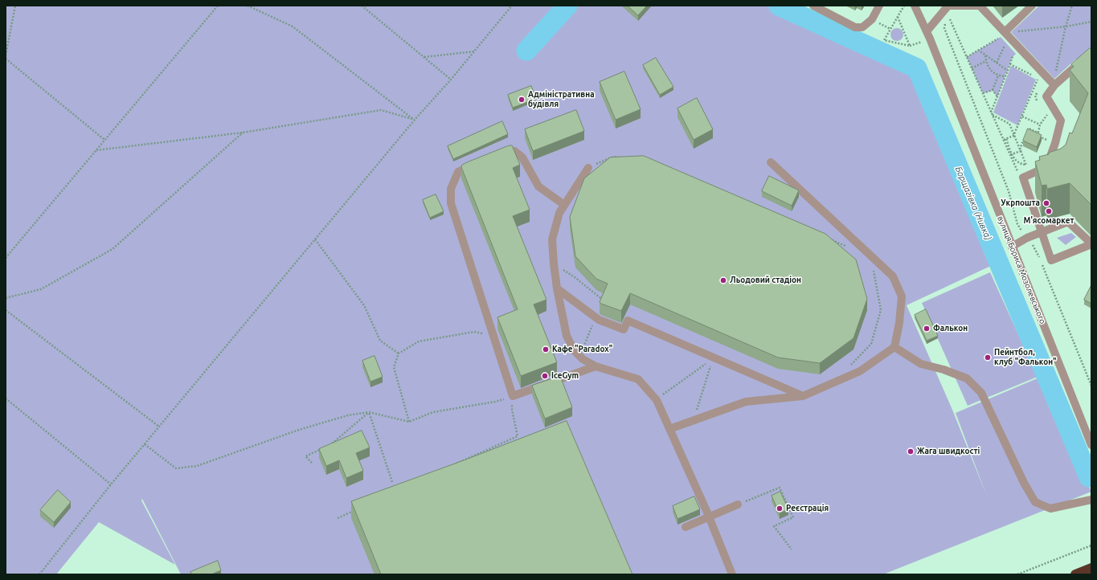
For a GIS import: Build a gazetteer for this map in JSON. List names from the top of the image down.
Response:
{
  "streets": {
    "street": ["вулиця Бориса Мозолевського"]
  },
  "water": ["Борщагівка (Нивка)"],
  "places": [
    "Адміністративна будівля",
    "Укрпошта",
    "М'ясомаркет",
    "Льодовий стадіон",
    "Фалькон",
    "Кафе \"Paradox\"",
    "Пейнтбол, клуб \"Фалькон\"",
    "IceGym",
    "Жага швидкості",
    "Реєстрація"
  ]
}
